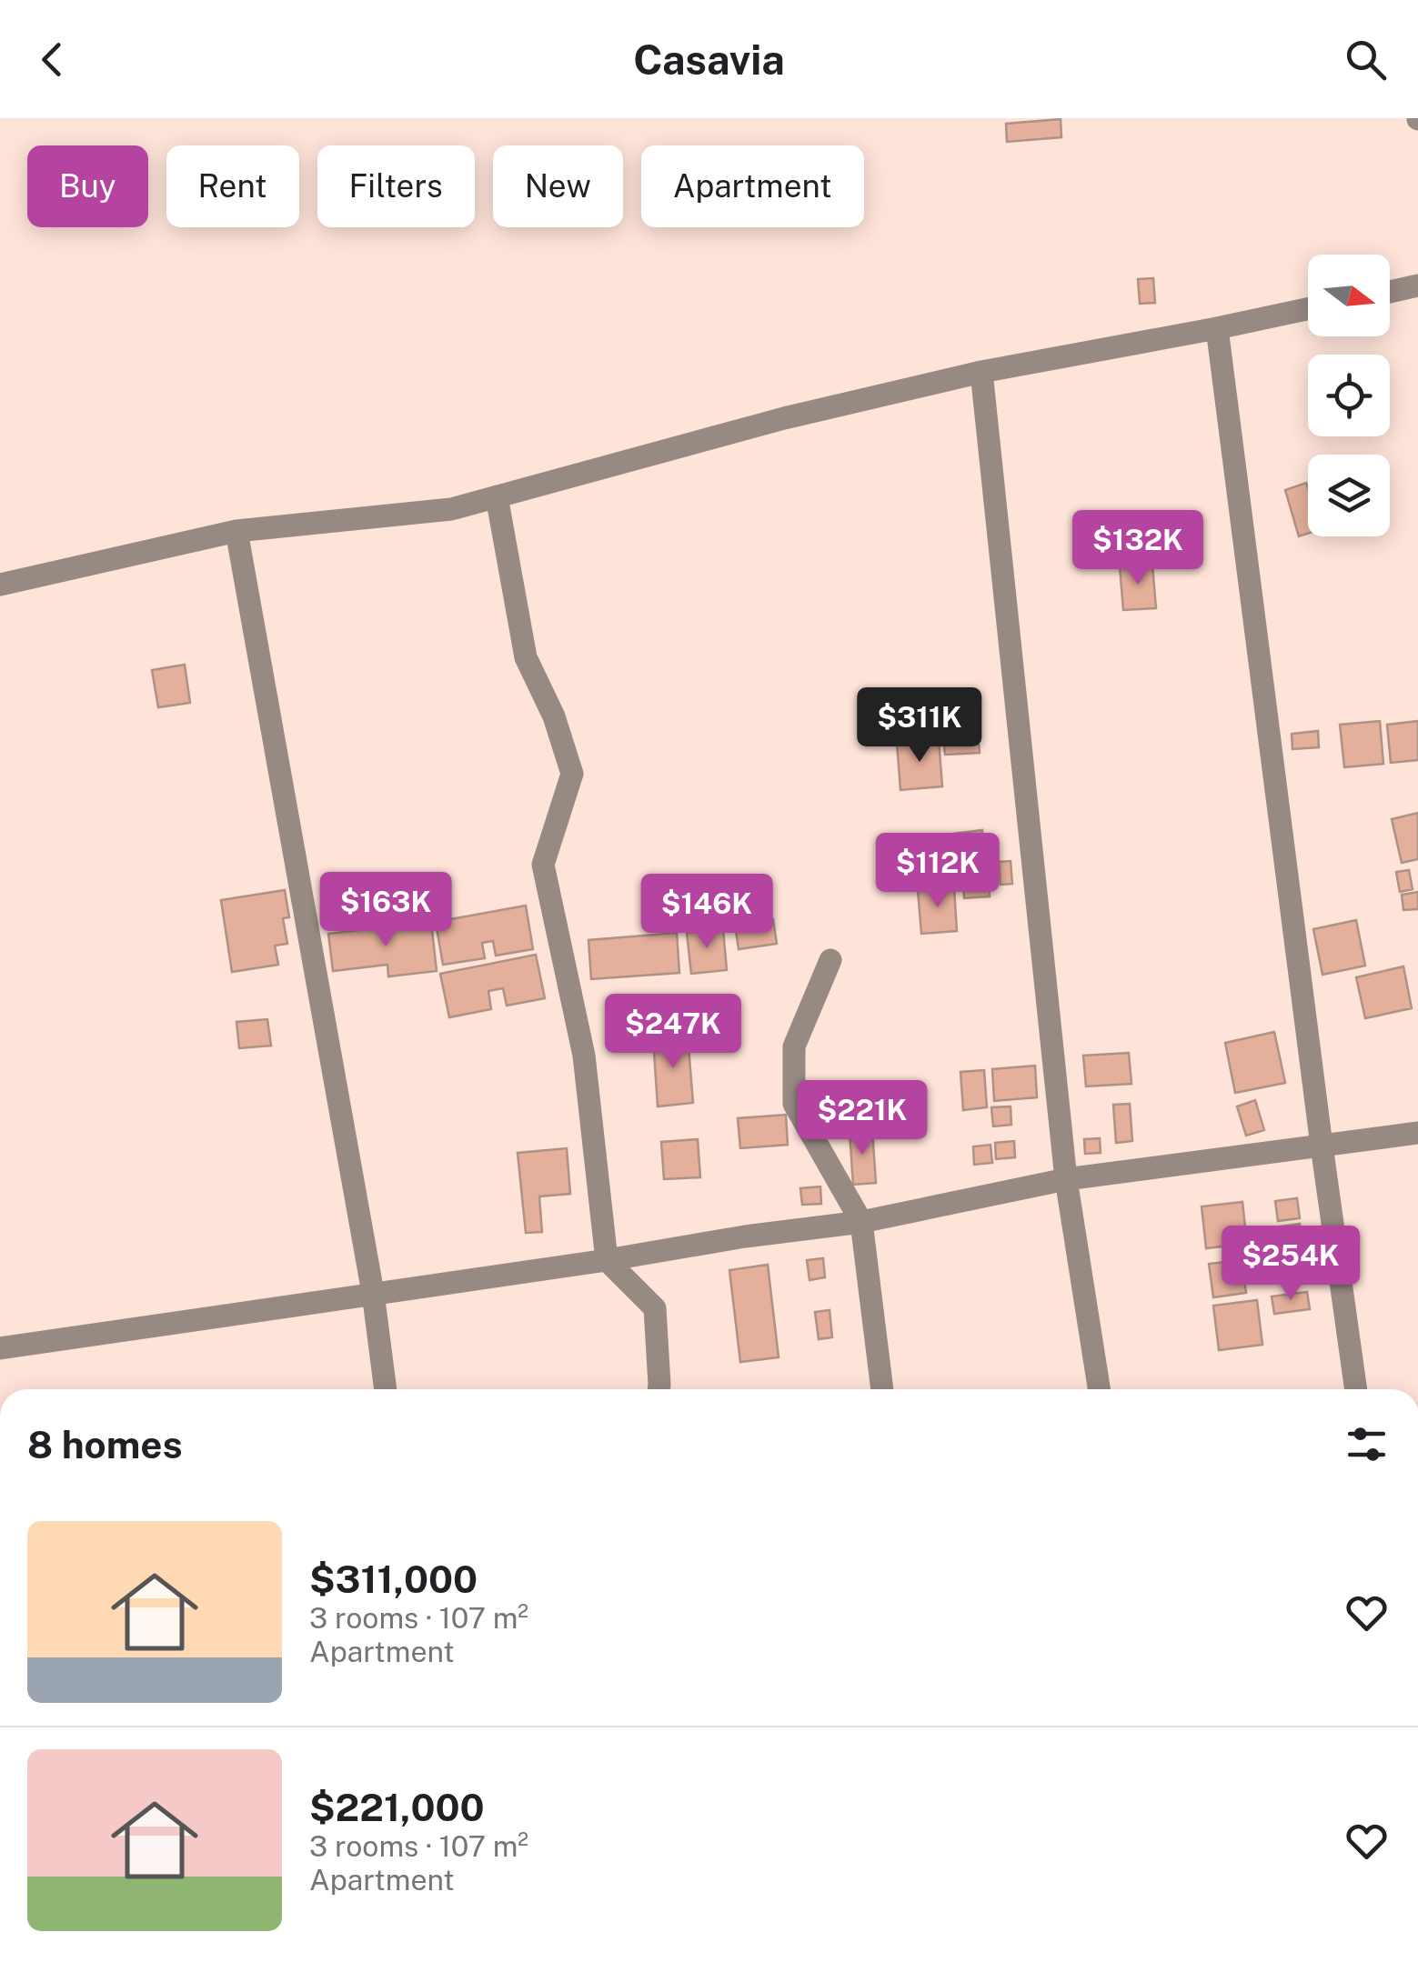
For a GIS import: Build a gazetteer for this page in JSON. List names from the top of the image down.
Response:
{
  "north": "right",
  "page": {
    "header": "Casavia",
    "chip": [
      "Buy",
      "Rent",
      "Filters",
      "New",
      "Apartment"
    ],
    "price": [
      "$132K",
      "$311K",
      "$112K",
      "$163K",
      "$146K",
      "$247K",
      "$221K",
      "$254K"
    ],
    "heading": "8 homes",
    "list": [
      {
        "name": "$311,000",
        "note": "3 rooms · 107 m² · Apartment"
      },
      {
        "name": "$221,000",
        "note": "3 rooms · 107 m² · Apartment"
      }
    ]
  }
}
